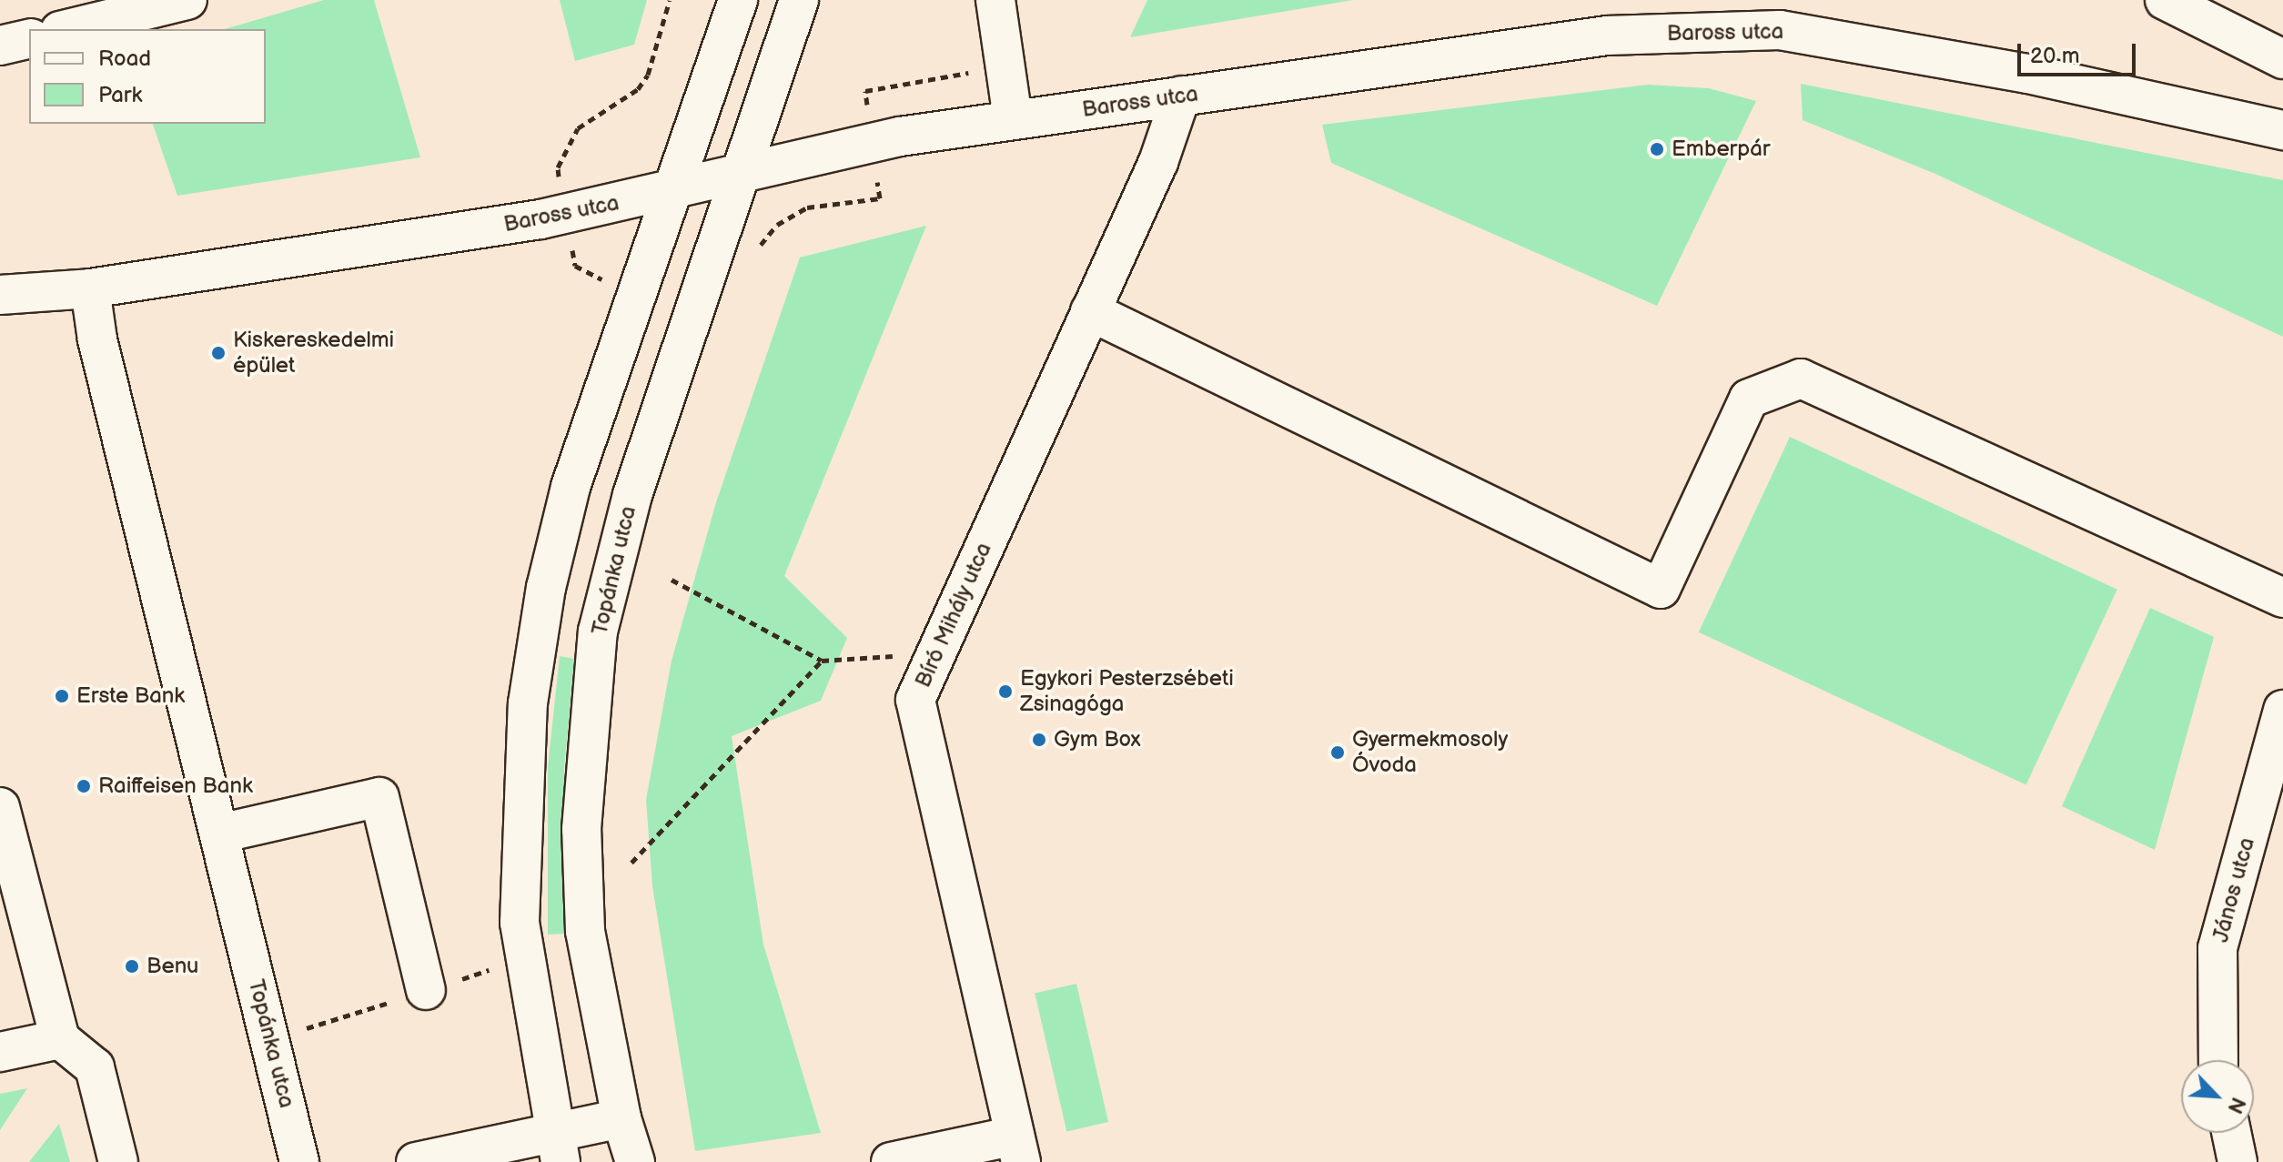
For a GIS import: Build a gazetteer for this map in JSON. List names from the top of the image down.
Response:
{
  "streets": {
    "street": [
      "Baross utca",
      "Topánka utca",
      "Bíró Mihály utca",
      "János utca"
    ]
  },
  "crossings": [
    ["Baross utca", "Topánka utca"],
    ["Baross utca", "Bíró Mihály utca"]
  ],
  "places": [
    "Emberpár",
    "Kiskereskedelmi épület",
    "Egykori Pesterzsébeti Zsinagóga",
    "Erste Bank",
    "Gym Box",
    "Gyermekmosoly Óvoda",
    "Raiffeisen Bank",
    "Benu"
  ],
  "legend": ["Road", "Park"],
  "scale_bar": "20 m",
  "north": "bottom right"
}
